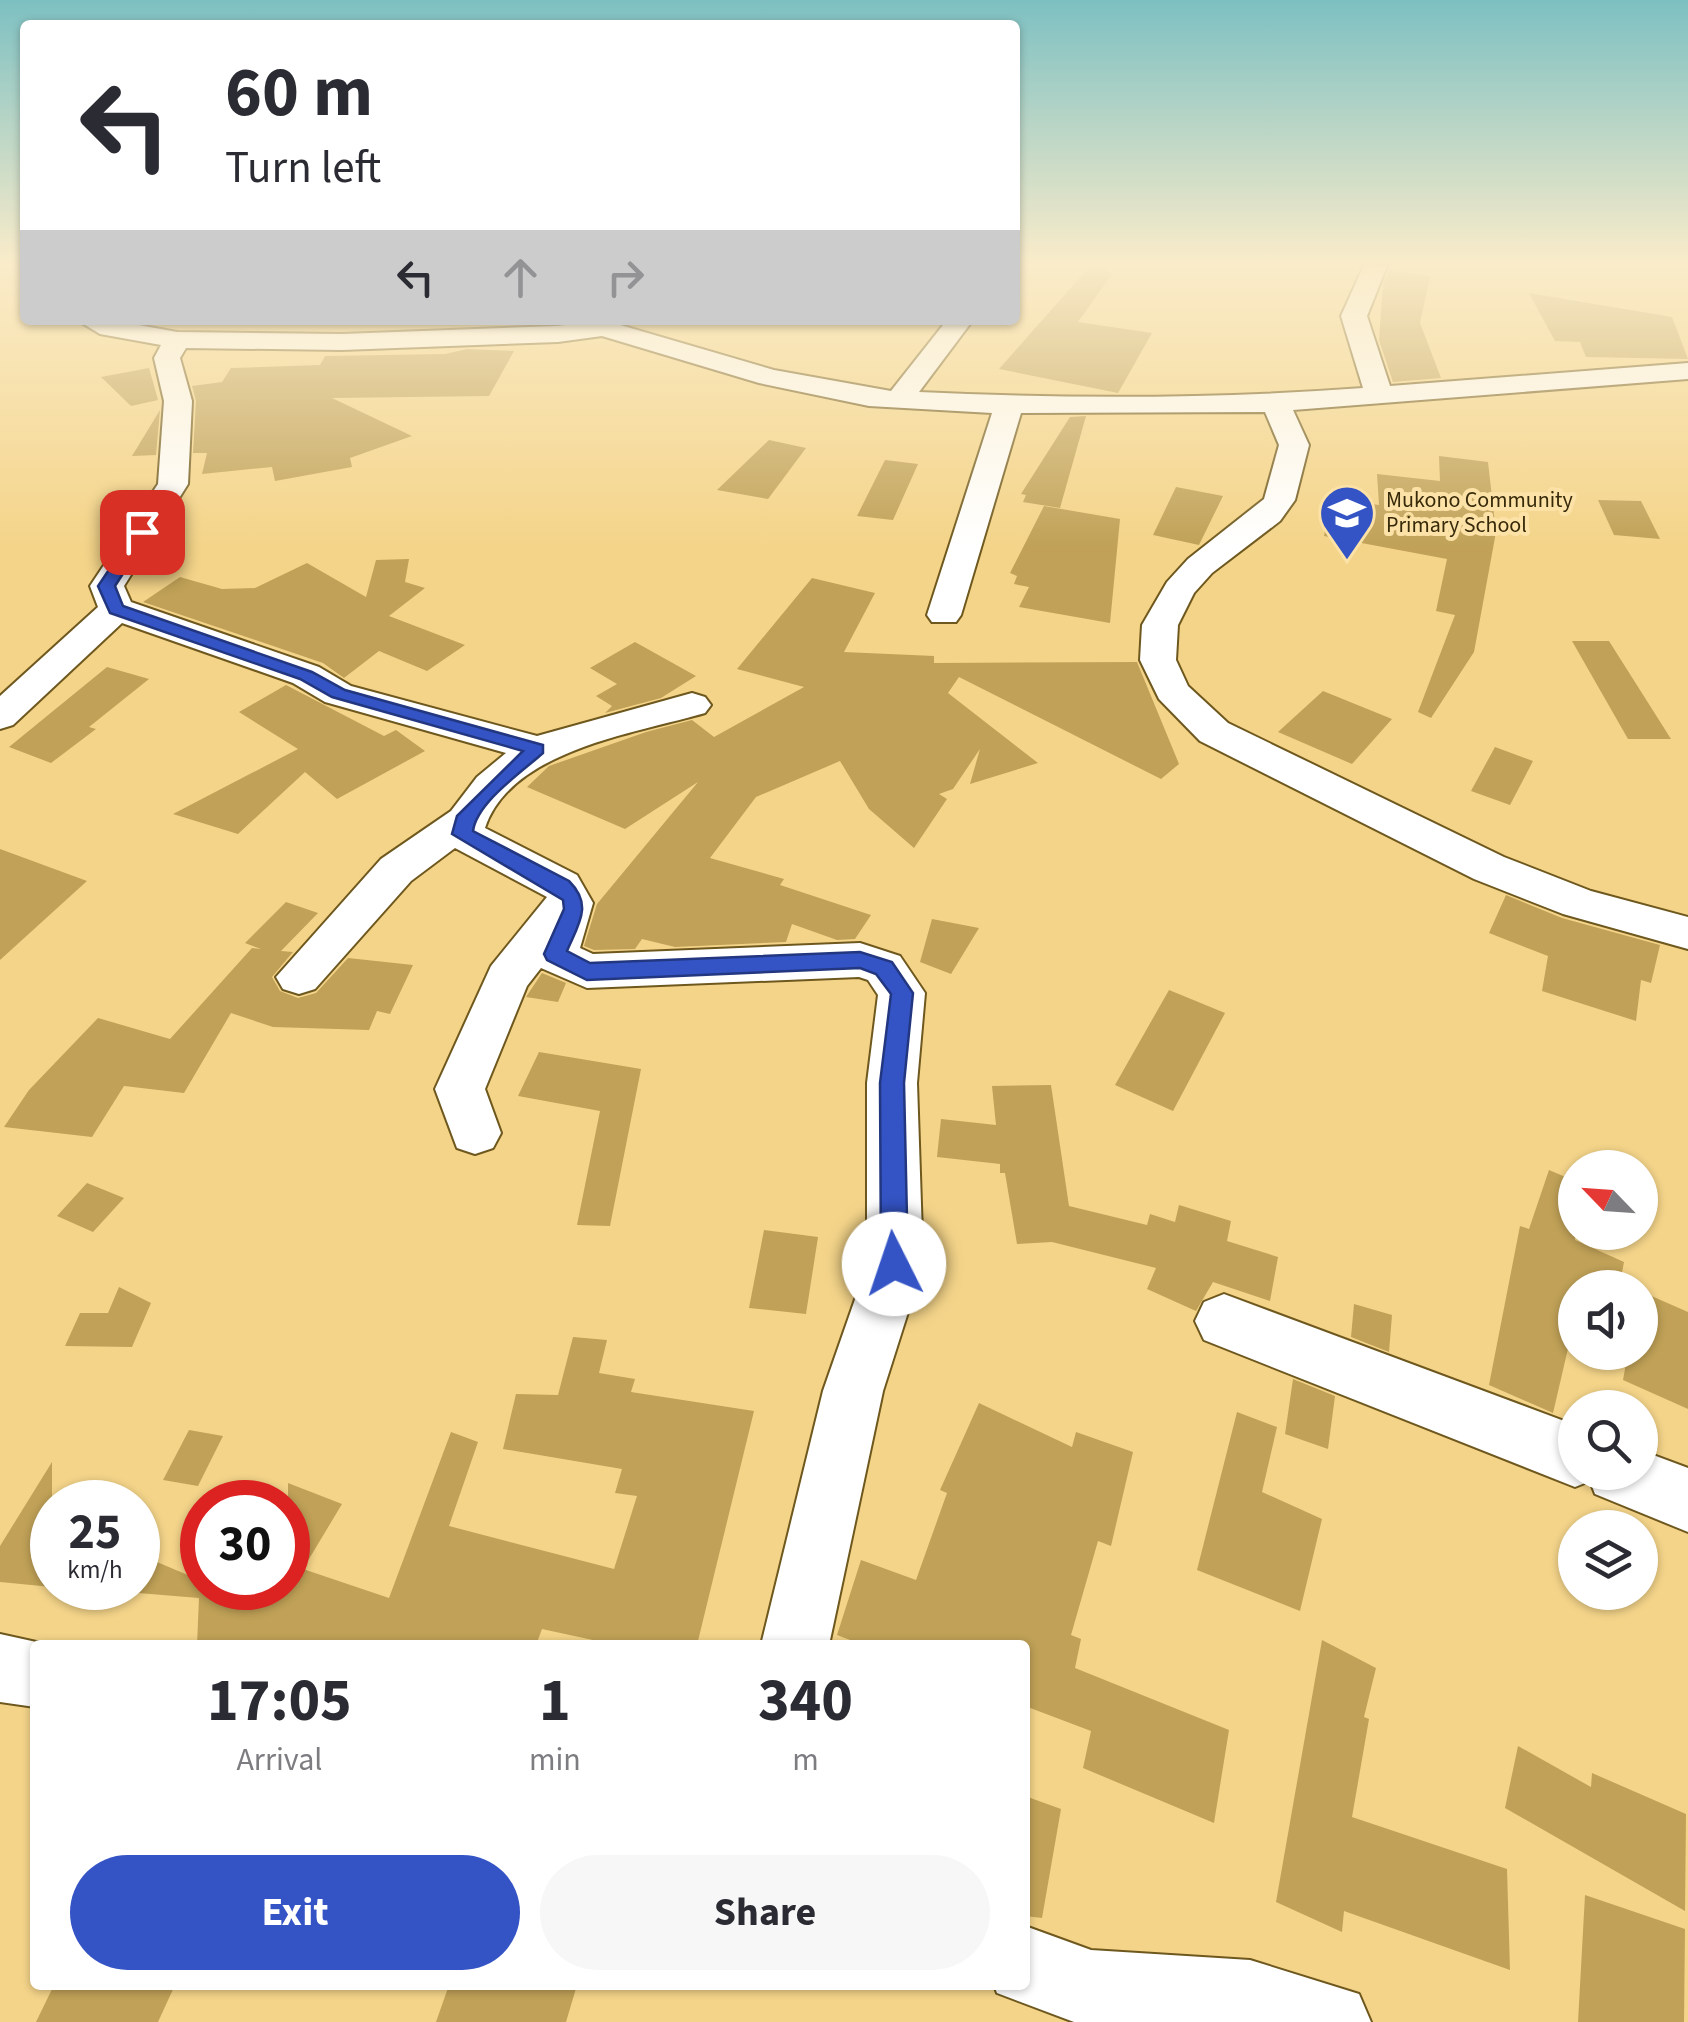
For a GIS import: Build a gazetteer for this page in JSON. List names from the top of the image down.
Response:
{
  "places": {
    "school or university": ["Mukono Community Primary School"]
  },
  "north": "top left",
  "page": {
    "turn": ["60 m", "Turn left"],
    "speed": "25 km/h",
    "limit": "30",
    "eta": [
      "17:05",
      "Arrival",
      "1",
      "min",
      "340",
      "m"
    ],
    "buttons": ["Exit", "Share"]
  }
}
